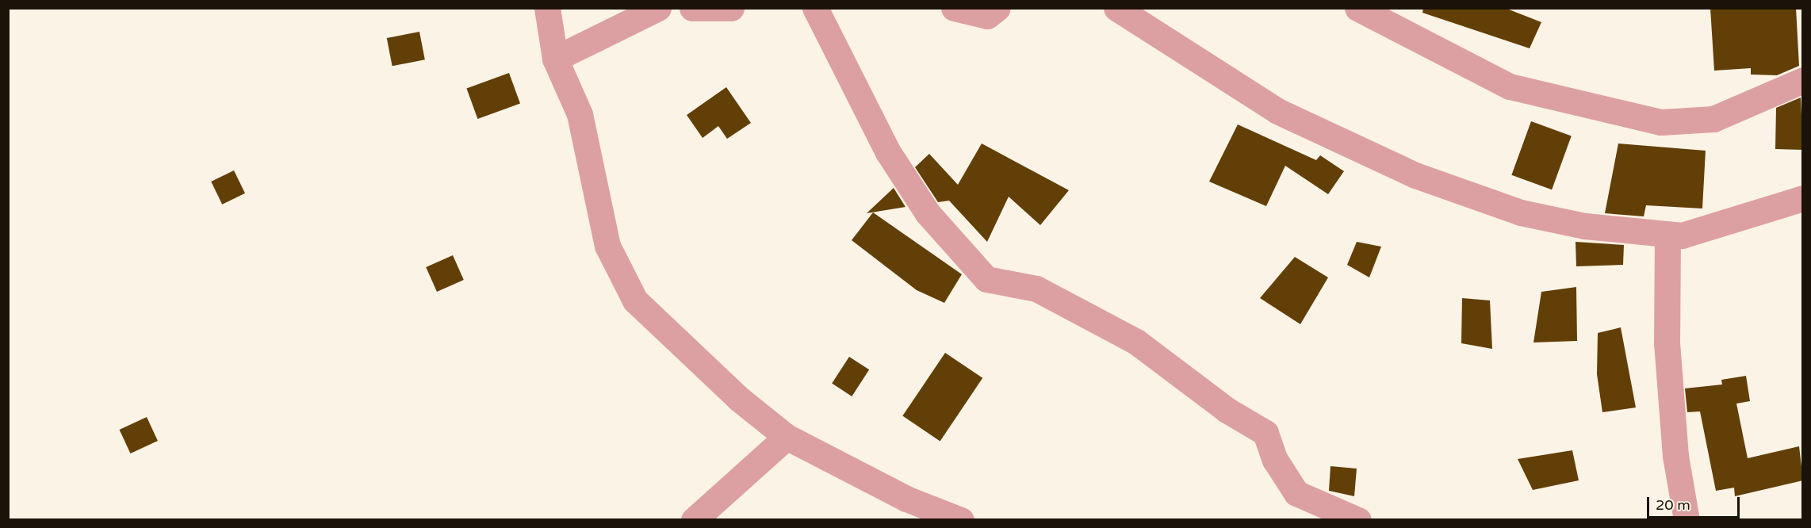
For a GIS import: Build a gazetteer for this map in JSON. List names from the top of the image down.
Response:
{
  "scale_bar": "20 m"
}
